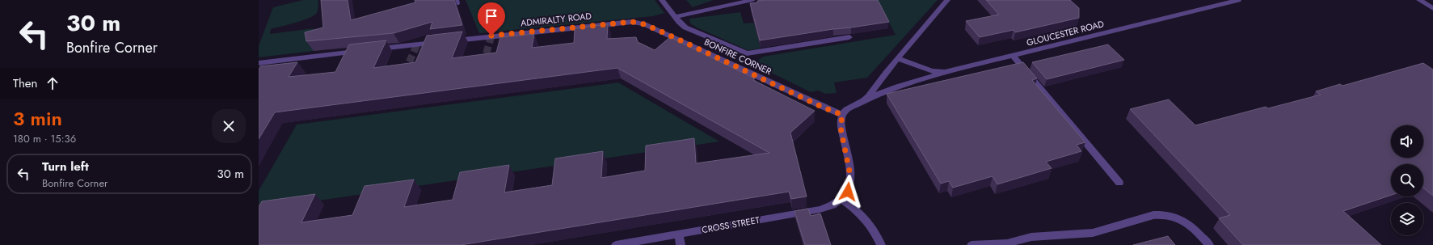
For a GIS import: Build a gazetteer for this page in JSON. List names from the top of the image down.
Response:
{
  "streets": {
    "street": [
      "ADMIRALTY ROAD",
      "GLOUCESTER ROAD",
      "BONFIRE CORNER",
      "CROSS STREET"
    ]
  },
  "crossings": [
    ["ADMIRALTY ROAD", "BONFIRE CORNER"]
  ],
  "page": {
    "turn": ["30 m", "Bonfire Corner"],
    "then": "Then",
    "heading": ["3 min", "180 m · 15:36"],
    "list": [
      {
        "name": "Turn left",
        "note": "Bonfire Corner",
        "value": "30 m"
      }
    ]
  }
}
